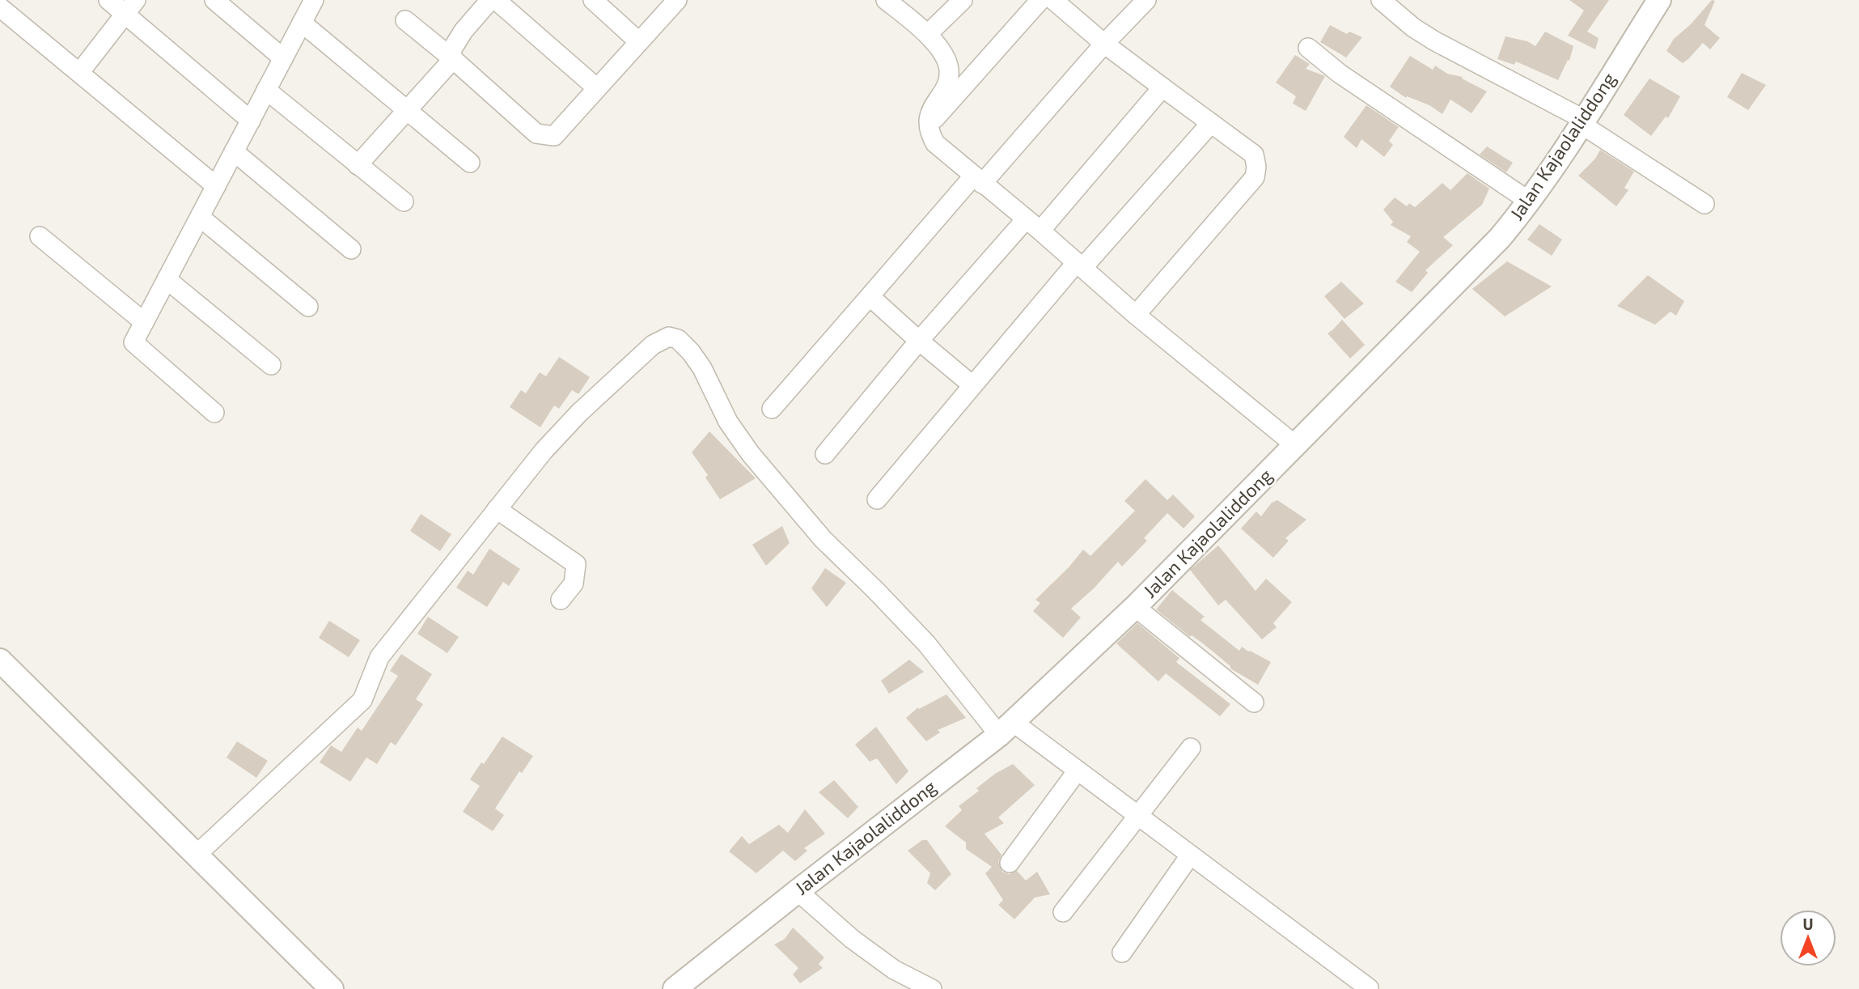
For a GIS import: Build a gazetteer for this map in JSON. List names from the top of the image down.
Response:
{
  "streets": {
    "street": ["Jalan Kajaolaliddong"]
  },
  "north": "top"
}
